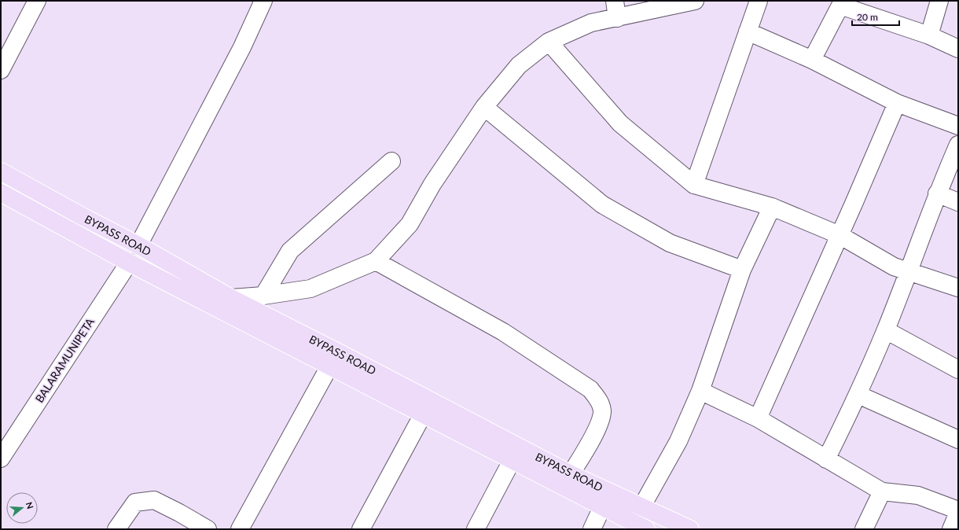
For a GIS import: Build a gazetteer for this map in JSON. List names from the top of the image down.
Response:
{
  "streets": {
    "main road": ["BYPASS ROAD"],
    "street": ["BALARAMUNIPETA"]
  },
  "crossings": [
    ["BYPASS ROAD", "BALARAMUNIPETA"]
  ],
  "scale_bar": "20 m",
  "north": "right"
}
